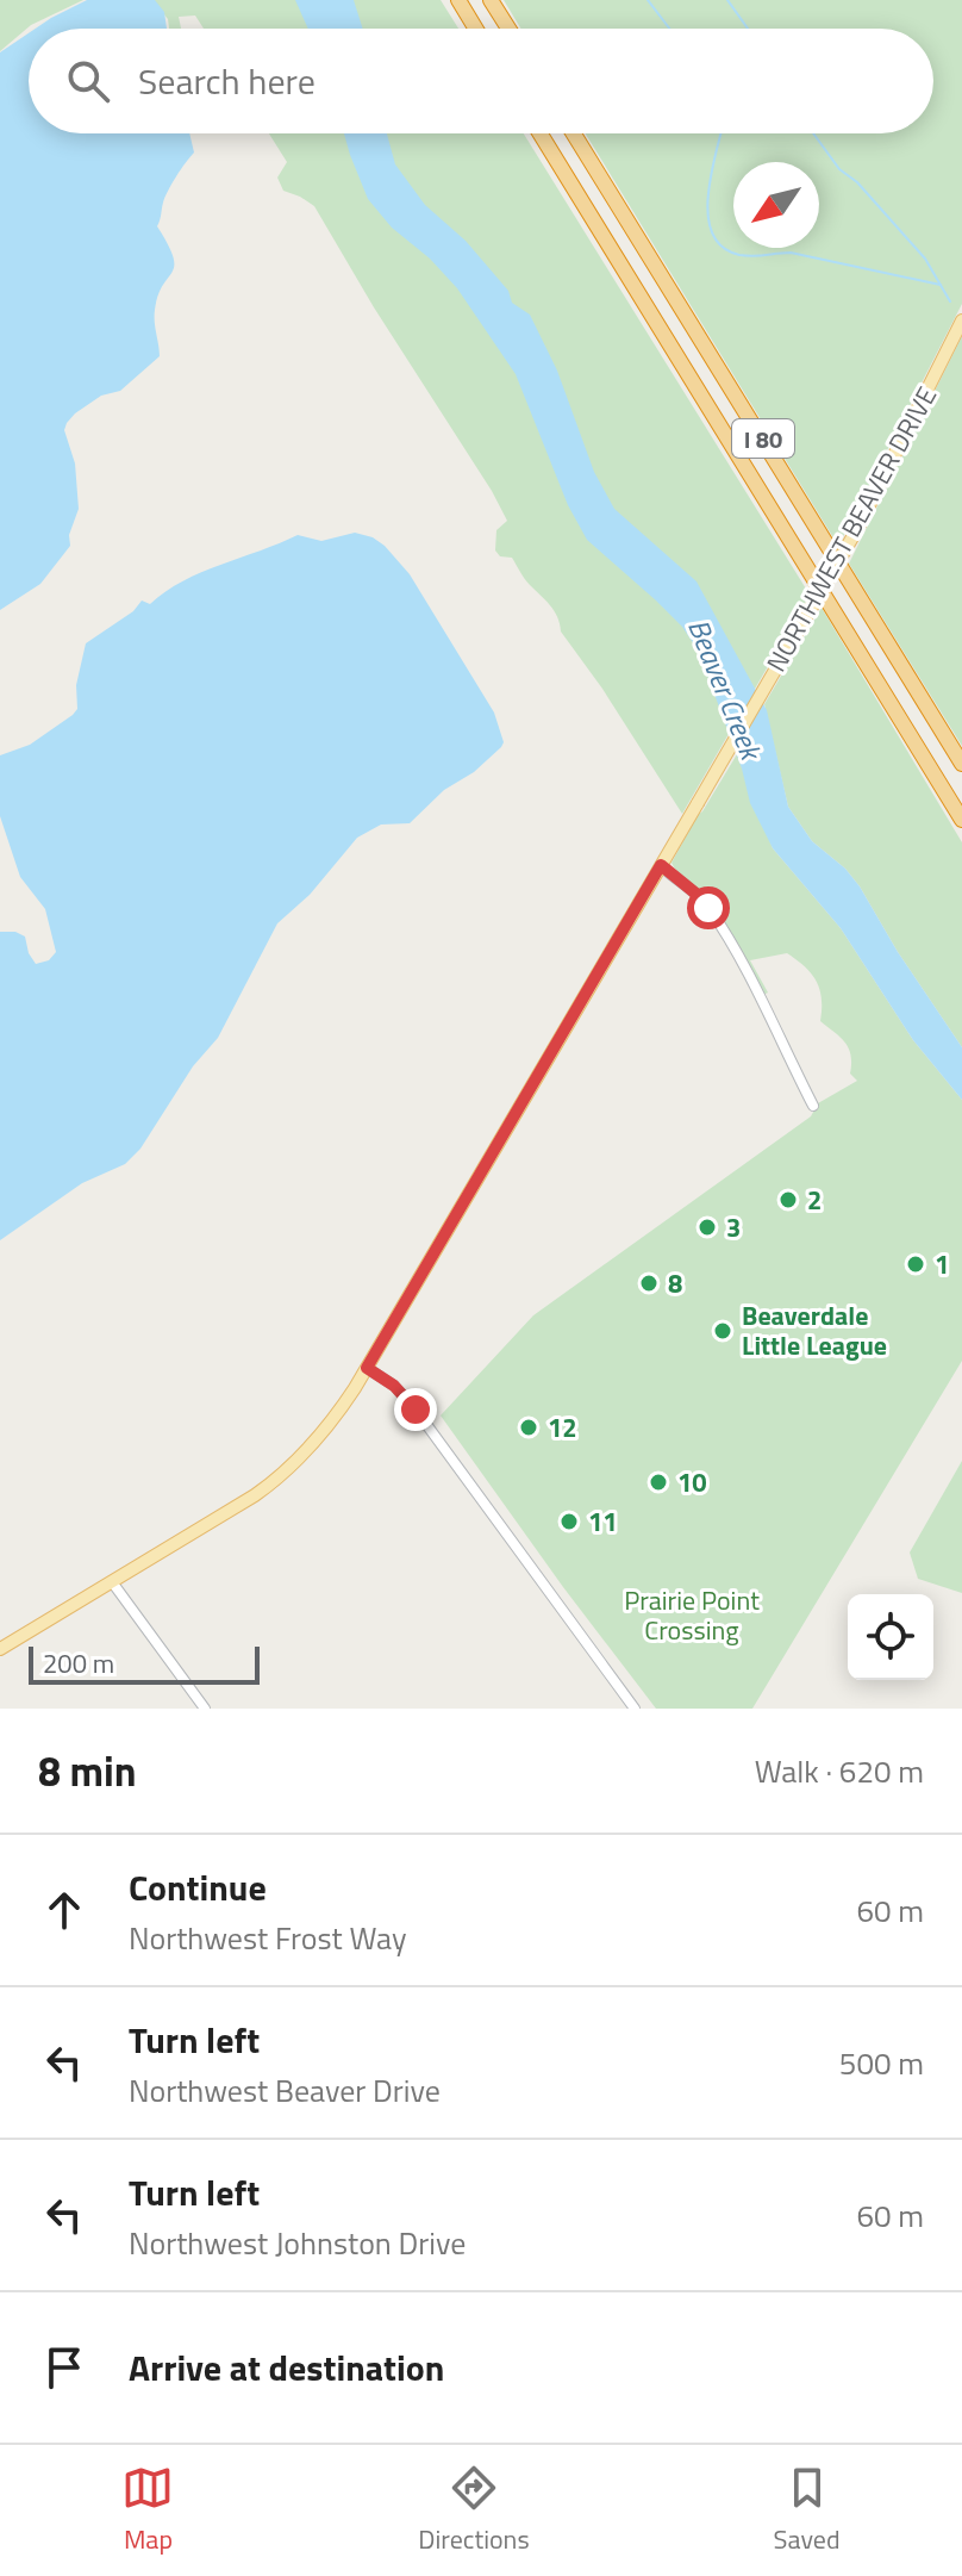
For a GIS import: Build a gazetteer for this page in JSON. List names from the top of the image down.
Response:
{
  "streets": {
    "highway": ["I 80"],
    "main road": ["NORTHWEST BEAVER DRIVE"]
  },
  "water": ["Beaver Creek"],
  "parks": ["Prairie Point Crossing"],
  "places": [
    "2",
    "3",
    "1",
    "8",
    "Beaverdale Little League",
    "12",
    "10",
    "11"
  ],
  "scale_bar": "200 m",
  "north": "bottom left",
  "page": {
    "search": "Search here",
    "scale": "200 m",
    "heading": ["8 min", "Walk · 620 m"],
    "list": [
      ["Continue", "Northwest Frost Way", "60 m"],
      ["Turn left", "Northwest Beaver Drive", "500 m"],
      ["Turn left", "Northwest Johnston Drive", "60 m"],
      "Arrive at destination"
    ],
    "nav": ["Map", "Directions", "Saved"]
  }
}
